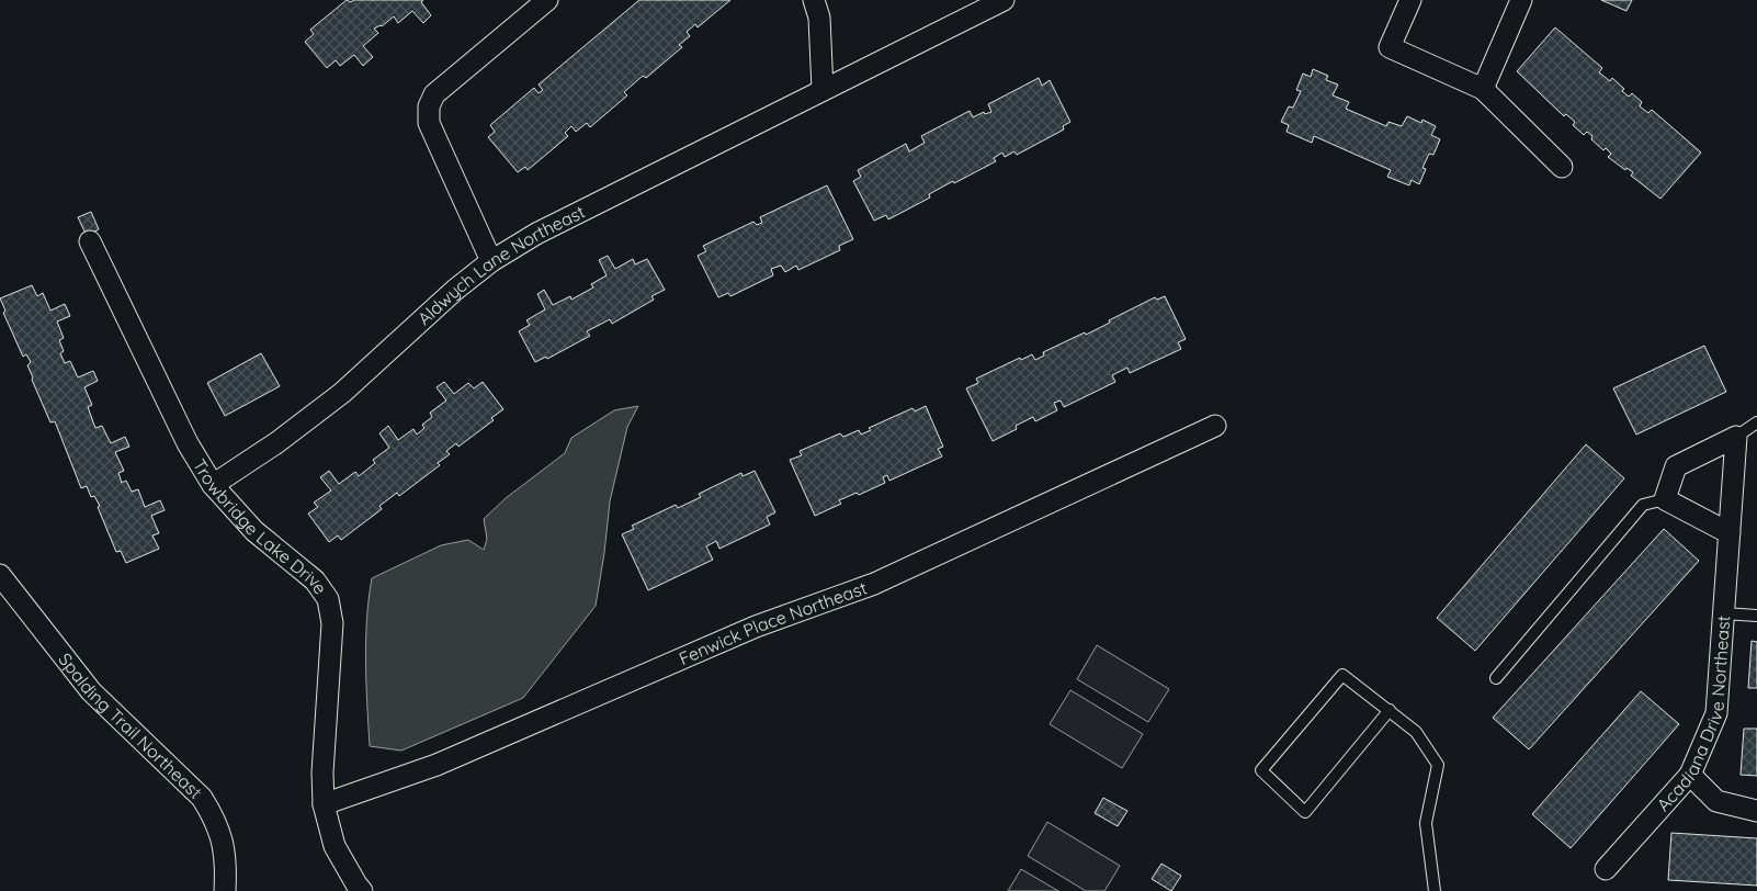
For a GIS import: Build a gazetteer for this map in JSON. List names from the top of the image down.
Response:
{
  "streets": {
    "street": [
      "Aldwych Lane Northeast",
      "Trowbridge Lake Drive",
      "Fenwick Place Northeast",
      "Acadiana Drive Northeast",
      "Spalding Trail Northeast"
    ]
  },
  "crossings": [
    ["Aldwych Lane Northeast", "Trowbridge Lake Drive"],
    ["Trowbridge Lake Drive", "Fenwick Place Northeast"]
  ]
}
